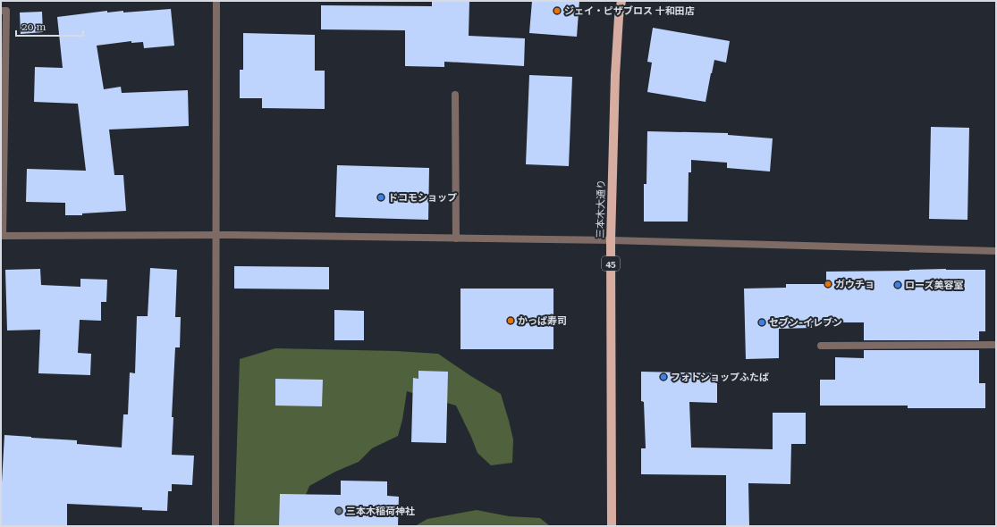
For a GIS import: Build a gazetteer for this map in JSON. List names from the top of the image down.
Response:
{
  "streets": {
    "main road": ["三本木大通り", "45"]
  },
  "places": [
    "ジェイ・ピザブロス 十和田店",
    "ドコモショップ",
    "ガウチョ",
    "ローズ美容室",
    "かっぱ寿司",
    "セブン-イレブン",
    "フォトショップふたば",
    "三本木稲荷神社"
  ],
  "scale_bar": "20 m"
}
